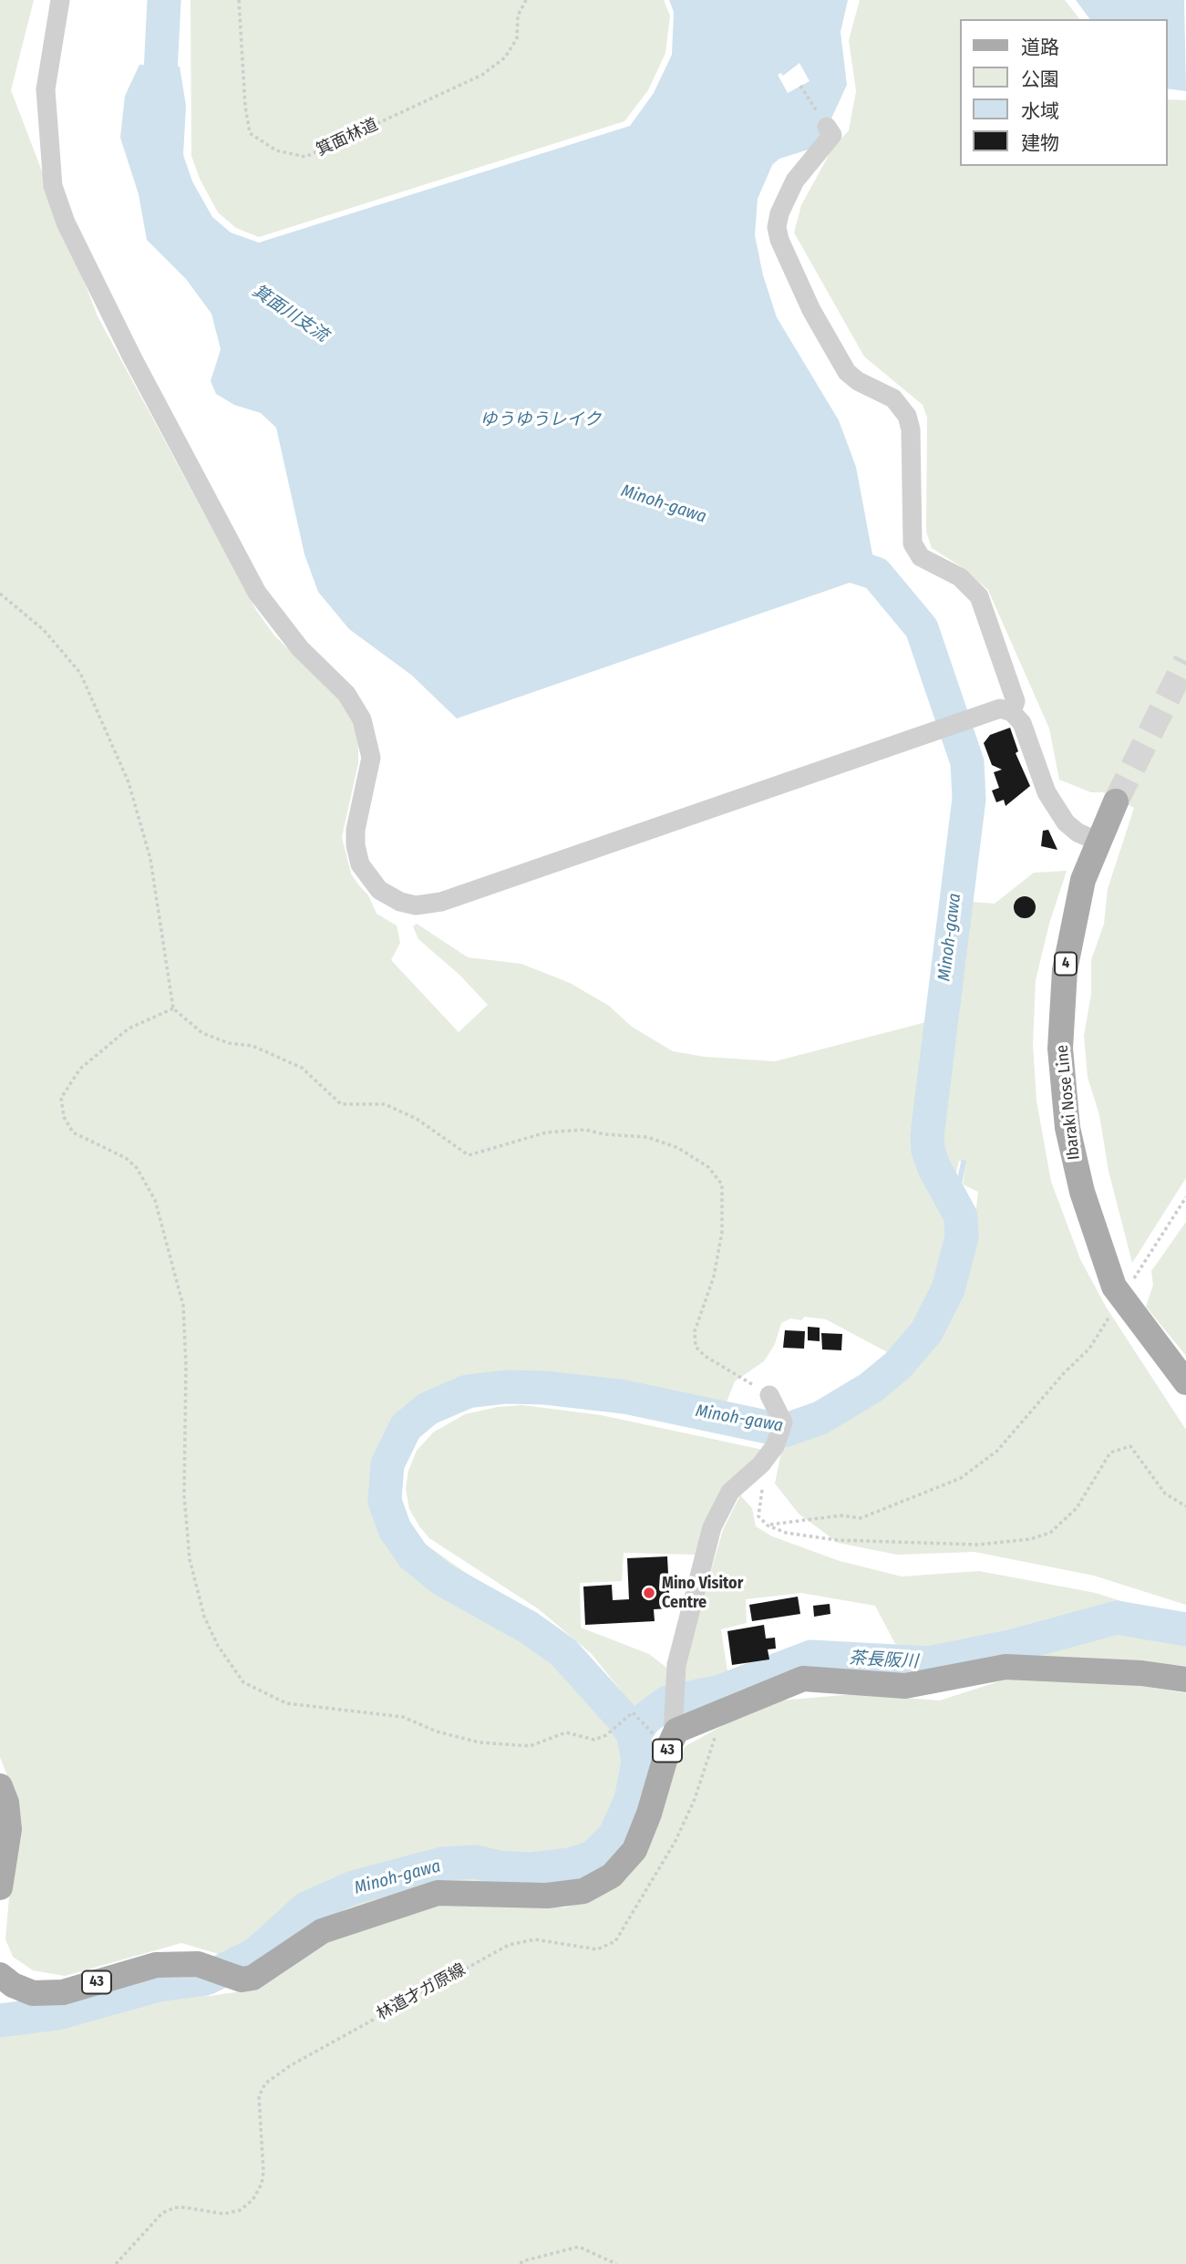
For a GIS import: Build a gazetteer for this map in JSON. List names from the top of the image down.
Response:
{
  "streets": {
    "main road": ["4", "Ibaraki Nose Line", "43"],
    "path": ["箕面林道", "林道才ガ原線"]
  },
  "crossings": [
    ["43", "林道才ガ原線"]
  ],
  "water": [
    "箕面川支流",
    "ゆうゆうレイク",
    "Minoh-gawa",
    "茶長阪川"
  ],
  "places": ["Mino Visitor Centre"],
  "legend": [
    "道路",
    "公園",
    "水域",
    "建物"
  ]
}
